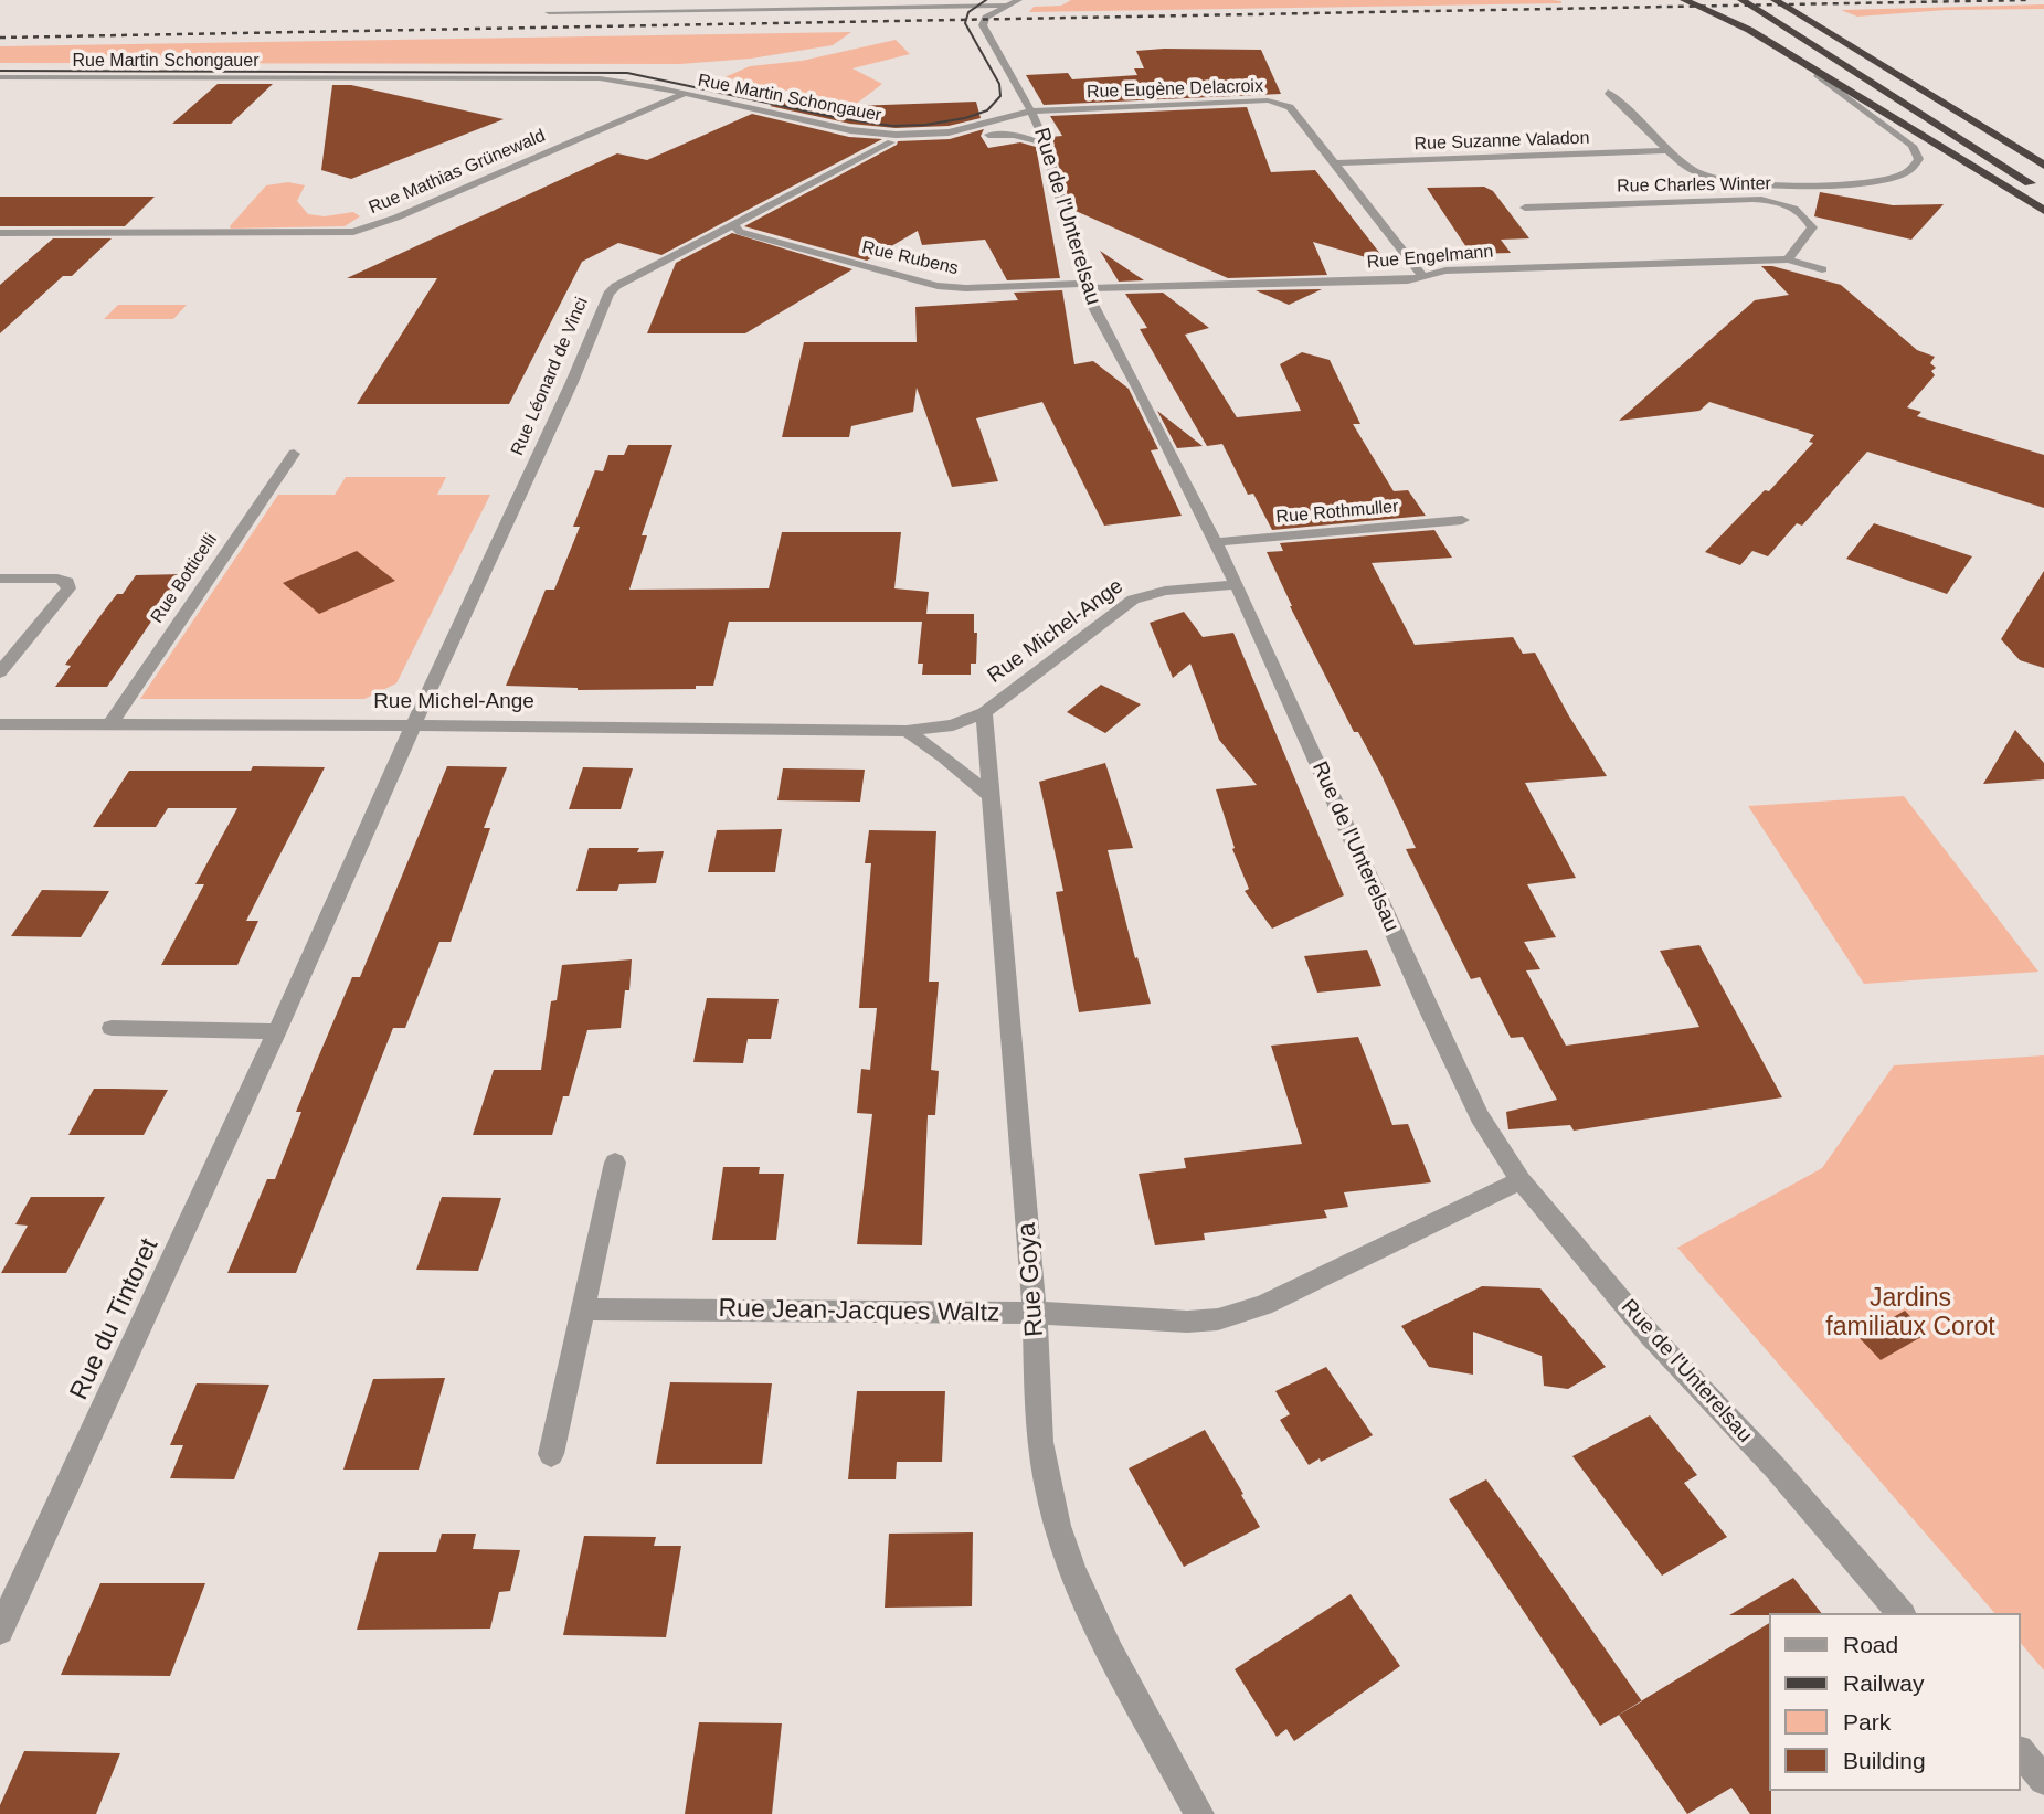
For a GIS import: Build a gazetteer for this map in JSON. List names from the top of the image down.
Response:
{
  "streets": {
    "street": [
      "Rue Martin Schongauer",
      "Rue Eugène Delacroix",
      "Rue Suzanne Valadon",
      "Rue Mathias Grünewald",
      "Rue Charles Winter",
      "Rue de l'Unterelsau",
      "Rue Engelmann",
      "Rue Rubens",
      "Rue Léonard de Vinci",
      "Rue Rothmuller",
      "Rue Botticelli",
      "Rue Michel-Ange",
      "Rue Goya",
      "Rue Jean-Jacques Waltz",
      "Rue du Tintoret"
    ]
  },
  "crossings": [
    ["Rue Martin Schongauer", "Rue Eugène Delacroix"],
    ["Rue Martin Schongauer", "Rue Mathias Grünewald"],
    ["Rue Martin Schongauer", "Rue de l'Unterelsau"],
    ["Rue Martin Schongauer", "Rue Léonard de Vinci"],
    ["Rue Eugène Delacroix", "Rue Suzanne Valadon"],
    ["Rue Eugène Delacroix", "Rue de l'Unterelsau"],
    ["Rue Eugène Delacroix", "Rue Engelmann"],
    ["Rue Charles Winter", "Rue Engelmann"],
    ["Rue de l'Unterelsau", "Rue Engelmann"],
    ["Rue de l'Unterelsau", "Rue Rubens"],
    ["Rue de l'Unterelsau", "Rue Rothmuller"],
    ["Rue de l'Unterelsau", "Rue Michel-Ange"],
    ["Rue de l'Unterelsau", "Rue Jean-Jacques Waltz"],
    ["Rue Engelmann", "Rue Rubens"],
    ["Rue Rubens", "Rue Léonard de Vinci"],
    ["Rue Léonard de Vinci", "Rue Michel-Ange"],
    ["Rue Léonard de Vinci", "Rue du Tintoret"],
    ["Rue Botticelli", "Rue Michel-Ange"],
    ["Rue Michel-Ange", "Rue Goya"],
    ["Rue Michel-Ange", "Rue du Tintoret"],
    ["Rue Goya", "Rue Jean-Jacques Waltz"]
  ],
  "parks": ["Jardins familiaux Corot"],
  "legend": [
    "Road",
    "Railway",
    "Park",
    "Building"
  ]
}
